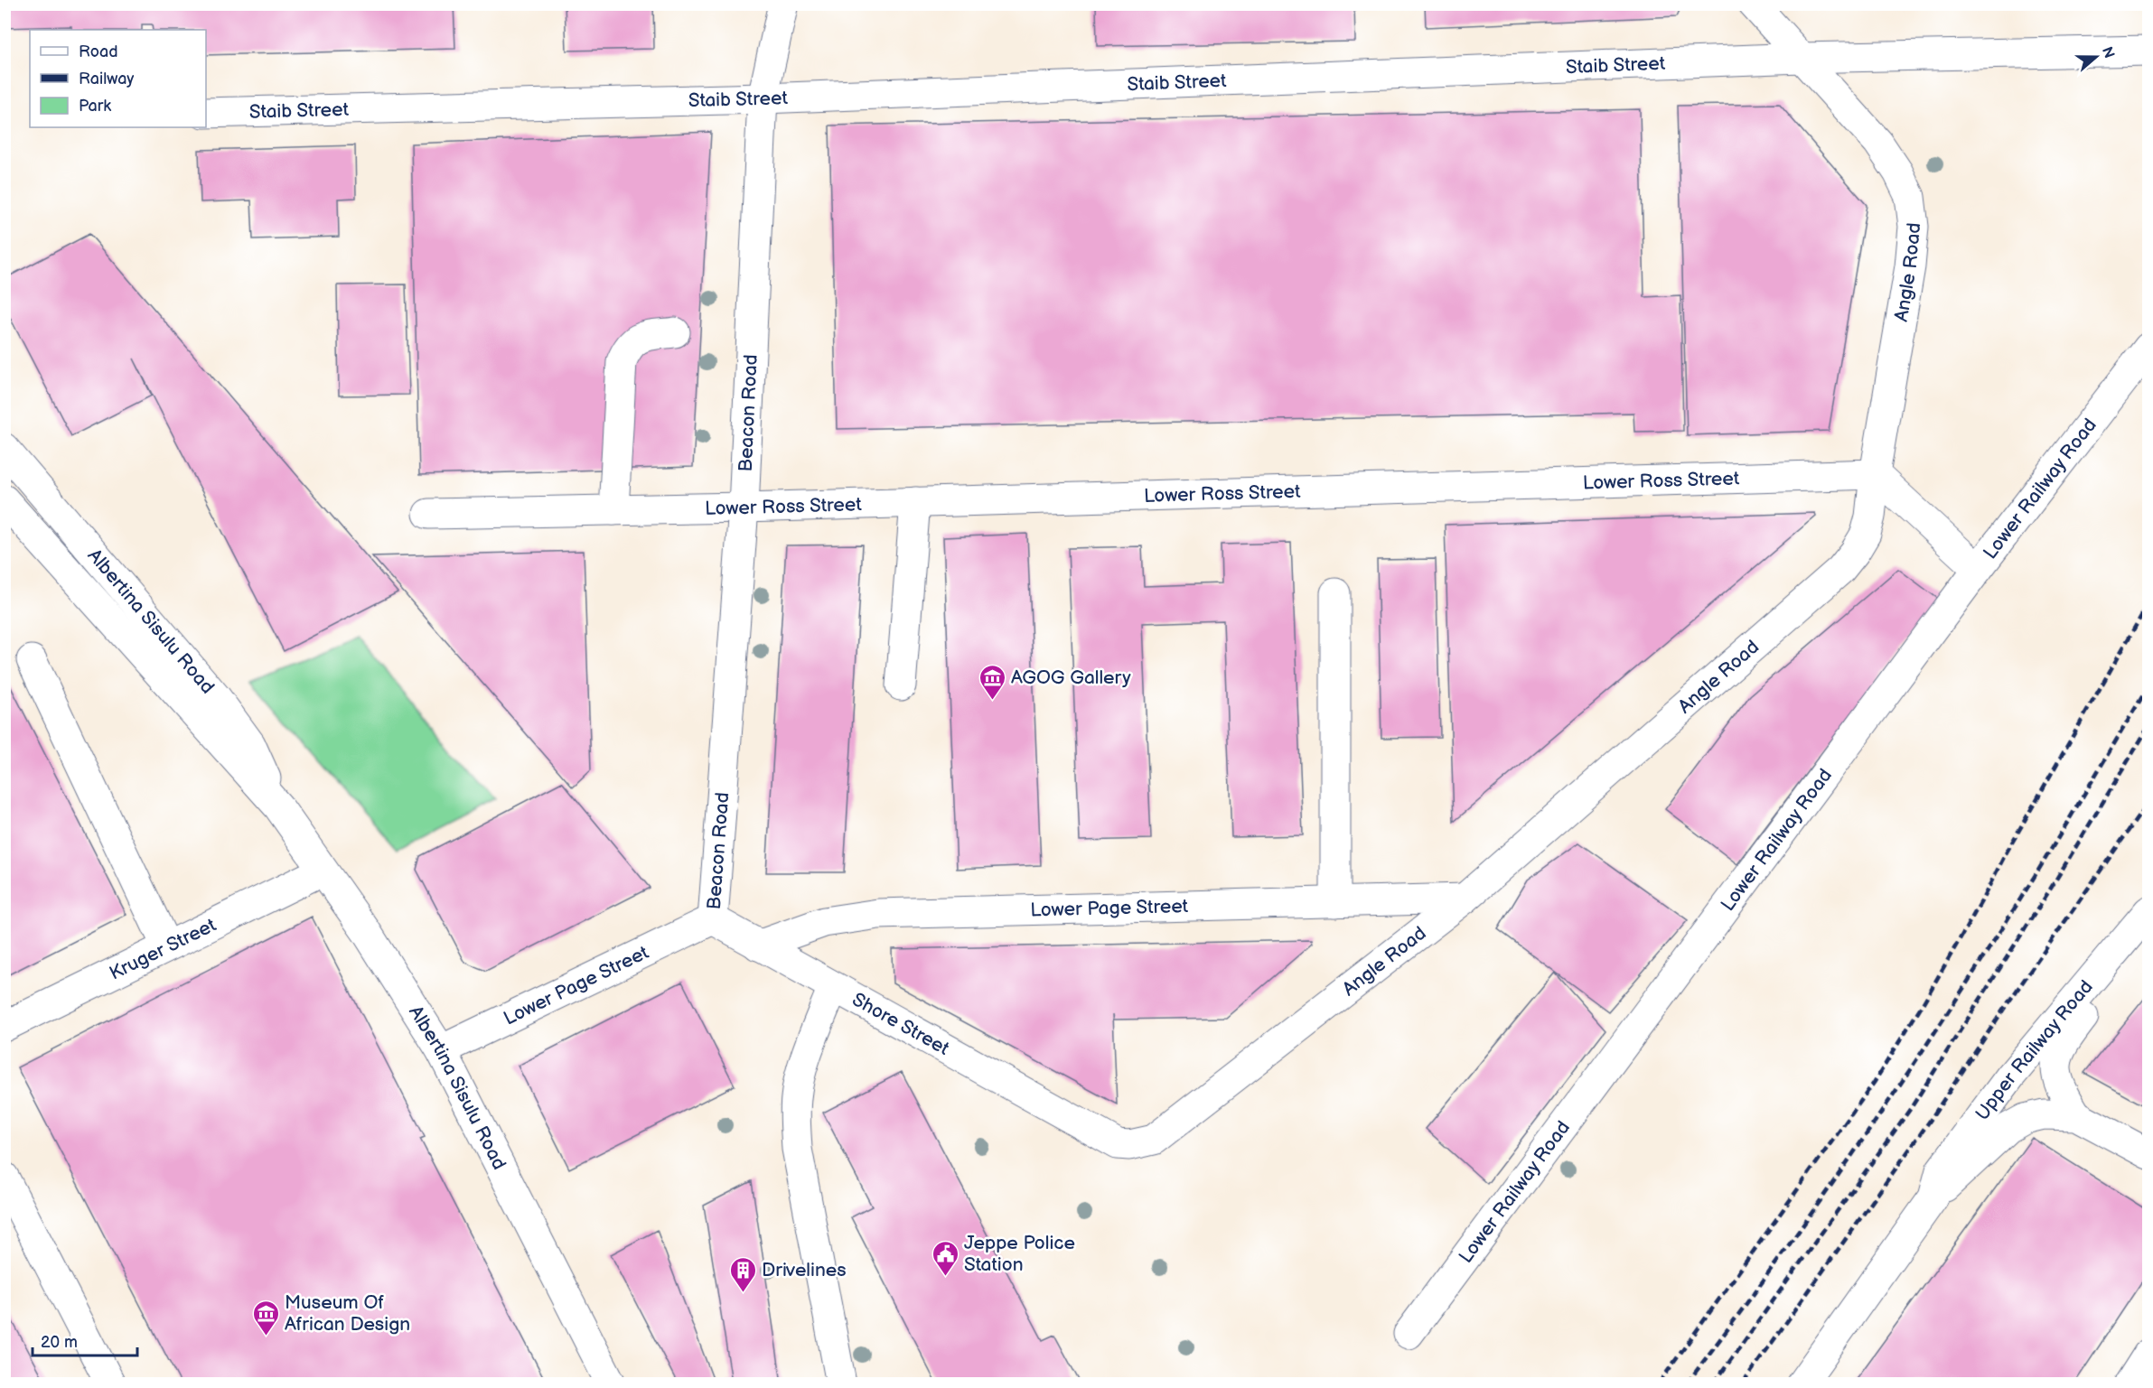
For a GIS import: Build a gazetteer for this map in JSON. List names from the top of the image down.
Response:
{
  "streets": {
    "street": [
      "Staib Street",
      "Angle Road",
      "Beacon Road",
      "Lower Ross Street",
      "Lower Railway Road",
      "Albertina Sisulu Road",
      "Lower Page Street",
      "Kruger Street",
      "Shore Street",
      "Upper Railway Road"
    ]
  },
  "crossings": [
    ["Staib Street", "Angle Road"],
    ["Staib Street", "Beacon Road"],
    ["Angle Road", "Lower Ross Street"],
    ["Angle Road", "Lower Page Street"],
    ["Angle Road", "Shore Street"],
    ["Beacon Road", "Lower Ross Street"],
    ["Beacon Road", "Lower Page Street"],
    ["Beacon Road", "Shore Street"],
    ["Albertina Sisulu Road", "Lower Page Street"],
    ["Albertina Sisulu Road", "Kruger Street"],
    ["Lower Page Street", "Shore Street"]
  ],
  "places": {
    "museum": ["AGOG Gallery", "Museum Of African Design"],
    "public building": ["Jeppe Police Station"],
    "building": ["Drivelines"]
  },
  "legend": ["Road", "Railway", "Park"],
  "scale_bar": "20 m",
  "north": "right"
}
